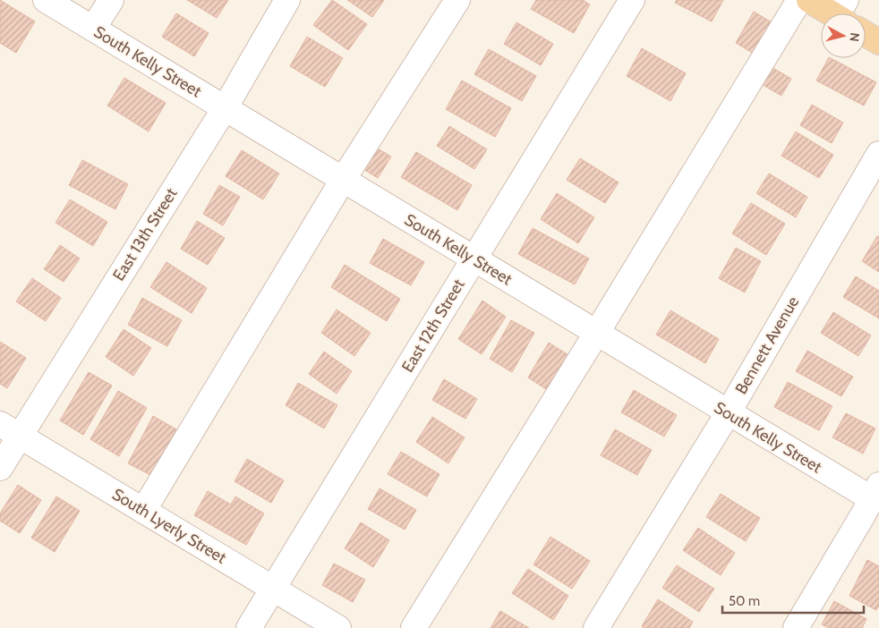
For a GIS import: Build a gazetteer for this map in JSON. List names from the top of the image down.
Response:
{
  "streets": {
    "street": [
      "South Kelly Street",
      "East 13th Street",
      "East 12th Street",
      "Bennett Avenue",
      "South Lyerly Street"
    ]
  },
  "crossings": [
    ["South Kelly Street", "East 13th Street"],
    ["South Kelly Street", "East 12th Street"],
    ["South Kelly Street", "Bennett Avenue"],
    ["East 13th Street", "South Lyerly Street"],
    ["East 12th Street", "South Lyerly Street"]
  ],
  "scale_bar": "50 m",
  "north": "right"
}
